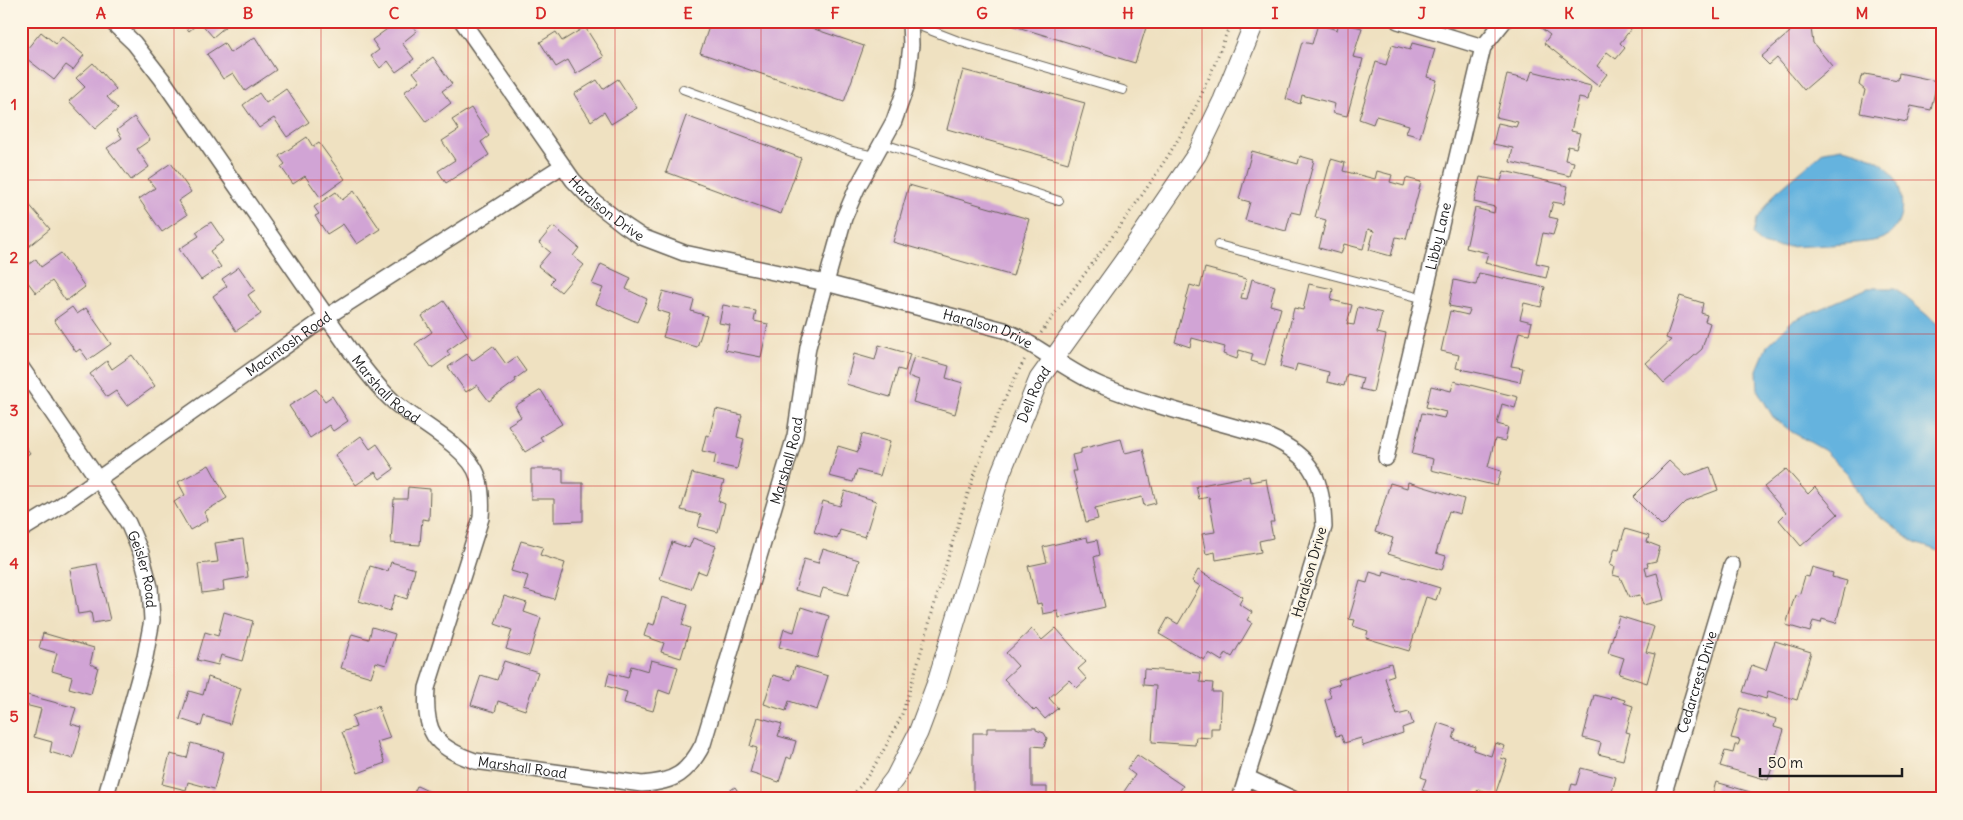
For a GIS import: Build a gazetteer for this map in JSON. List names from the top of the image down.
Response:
{
  "streets": {
    "street": [
      "Haralson Drive",
      "Libby Lane",
      "Macintosh Road",
      "Marshall Road",
      "Dell Road",
      "Geisler Road",
      "Cedarcrest Drive"
    ]
  },
  "crossings": [
    ["Haralson Drive", "Macintosh Road"],
    ["Haralson Drive", "Marshall Road"],
    ["Haralson Drive", "Dell Road"],
    ["Macintosh Road", "Marshall Road"],
    ["Macintosh Road", "Geisler Road"]
  ],
  "scale_bar": "50 m",
  "grid": {
    "columns": [
      "A",
      "B",
      "C",
      "D",
      "E",
      "F",
      "G",
      "H",
      "I",
      "J",
      "K",
      "L",
      "M"
    ],
    "rows": [
      "1",
      "2",
      "3",
      "4",
      "5"
    ]
  }
}
